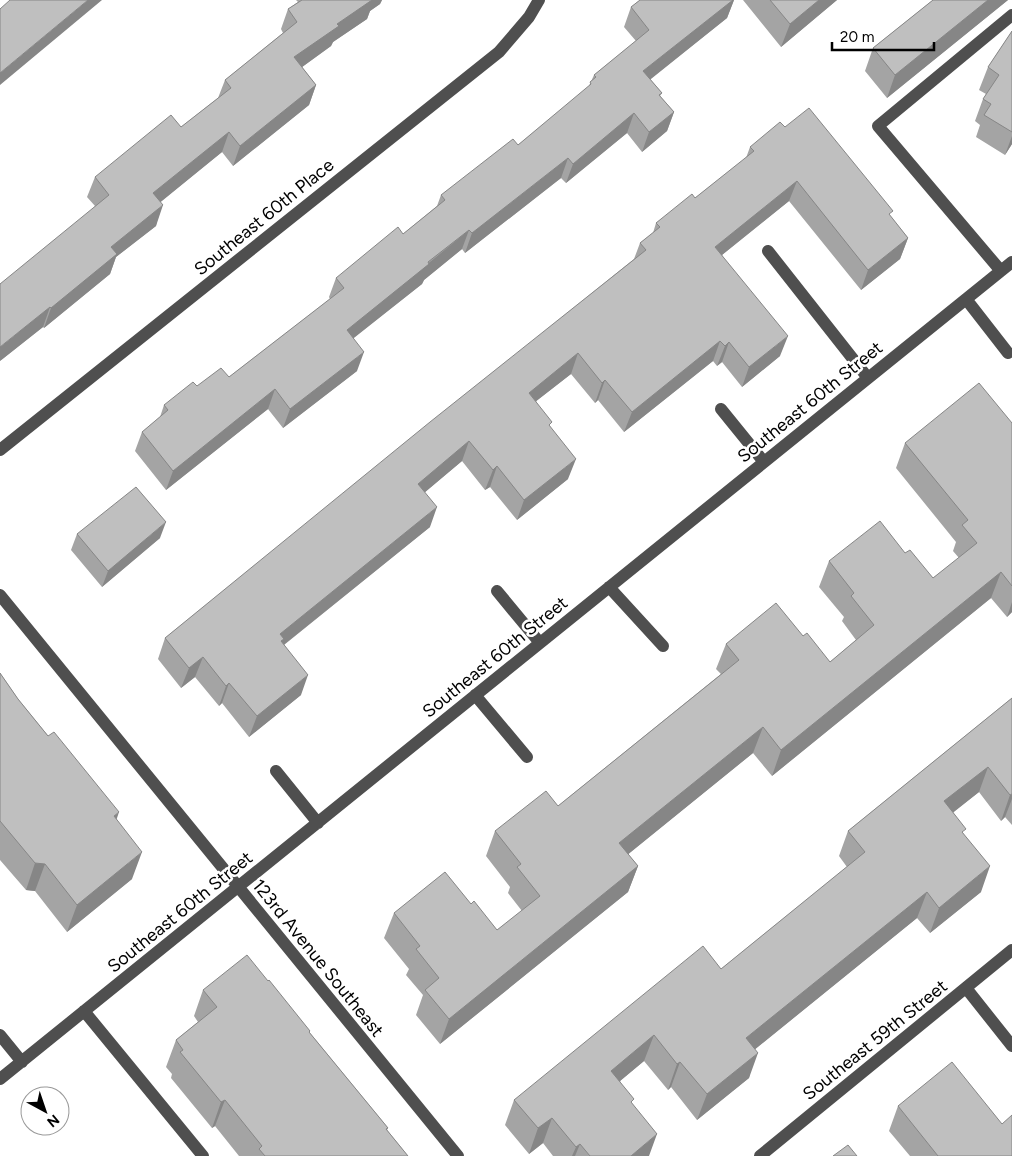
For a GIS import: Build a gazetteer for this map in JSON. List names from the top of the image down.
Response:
{
  "streets": {
    "street": [
      "Southeast 60th Place",
      "Southeast 60th Street",
      "123rd Avenue Southeast",
      "Southeast 59th Street"
    ]
  },
  "crossings": [
    ["Southeast 60th Street", "123rd Avenue Southeast"]
  ],
  "scale_bar": "20 m",
  "north": "bottom right"
}
